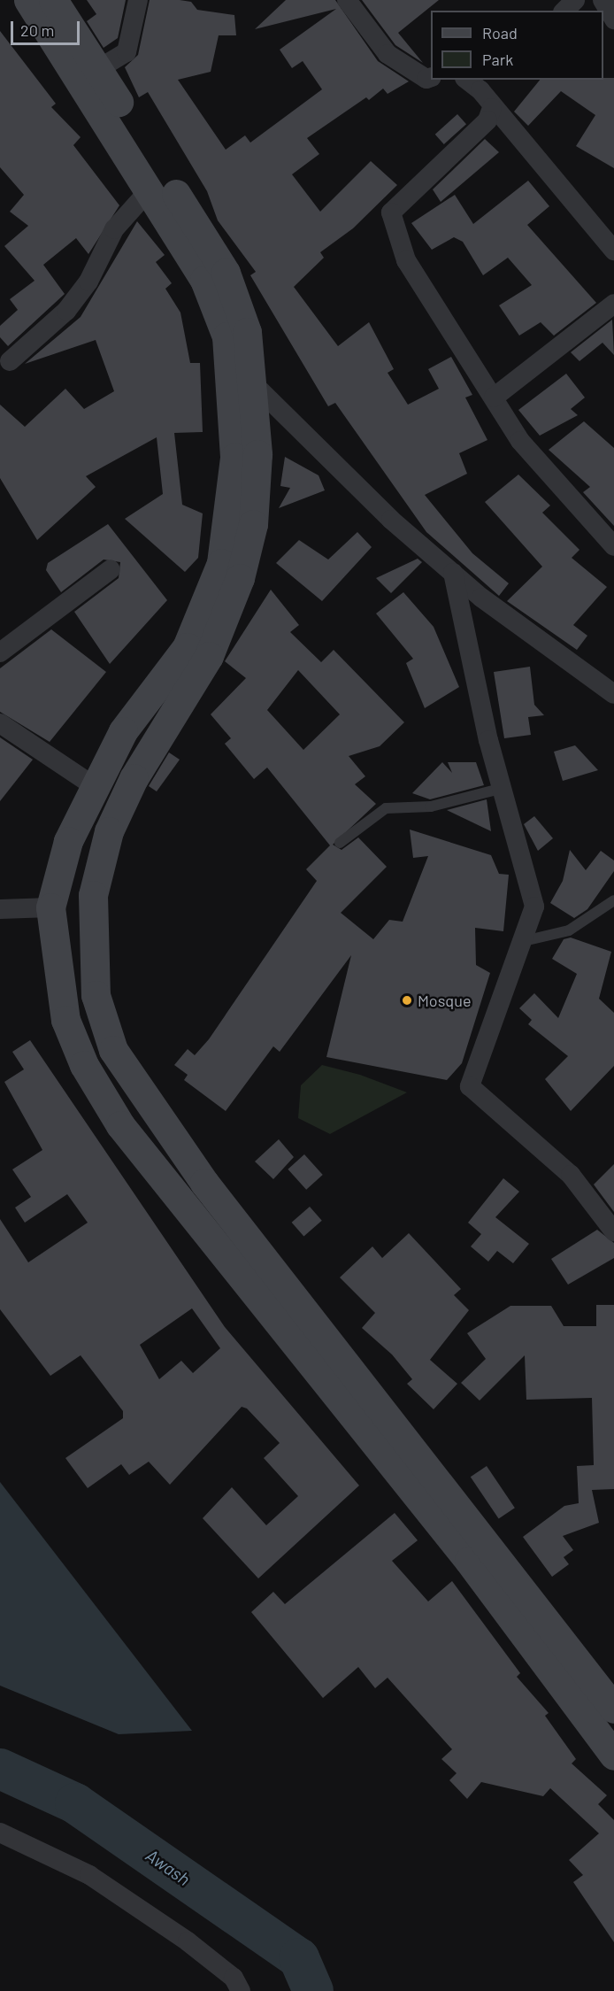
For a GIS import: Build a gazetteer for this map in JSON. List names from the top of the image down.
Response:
{
  "water": ["Awash"],
  "places": ["Mosque"],
  "legend": ["Road", "Park"],
  "scale_bar": "20 m"
}
